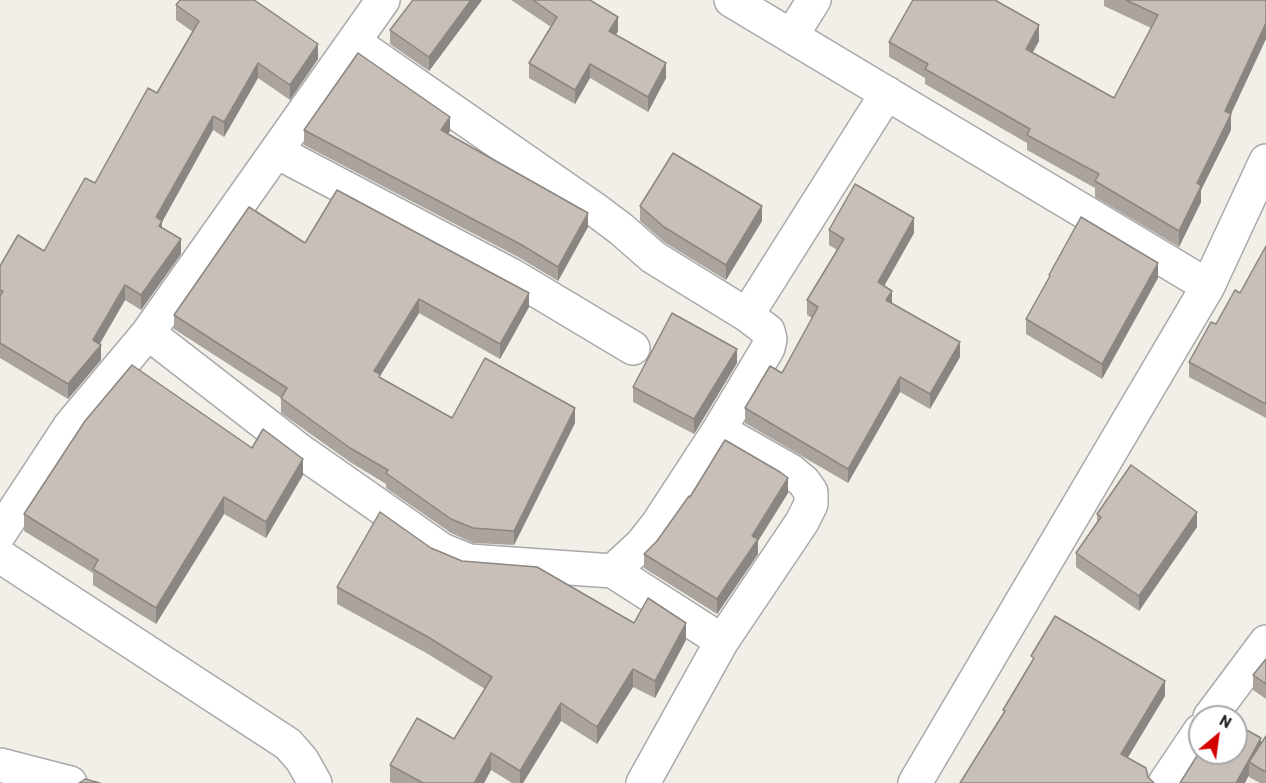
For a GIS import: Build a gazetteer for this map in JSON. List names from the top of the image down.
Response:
{
  "north": "top right"
}
